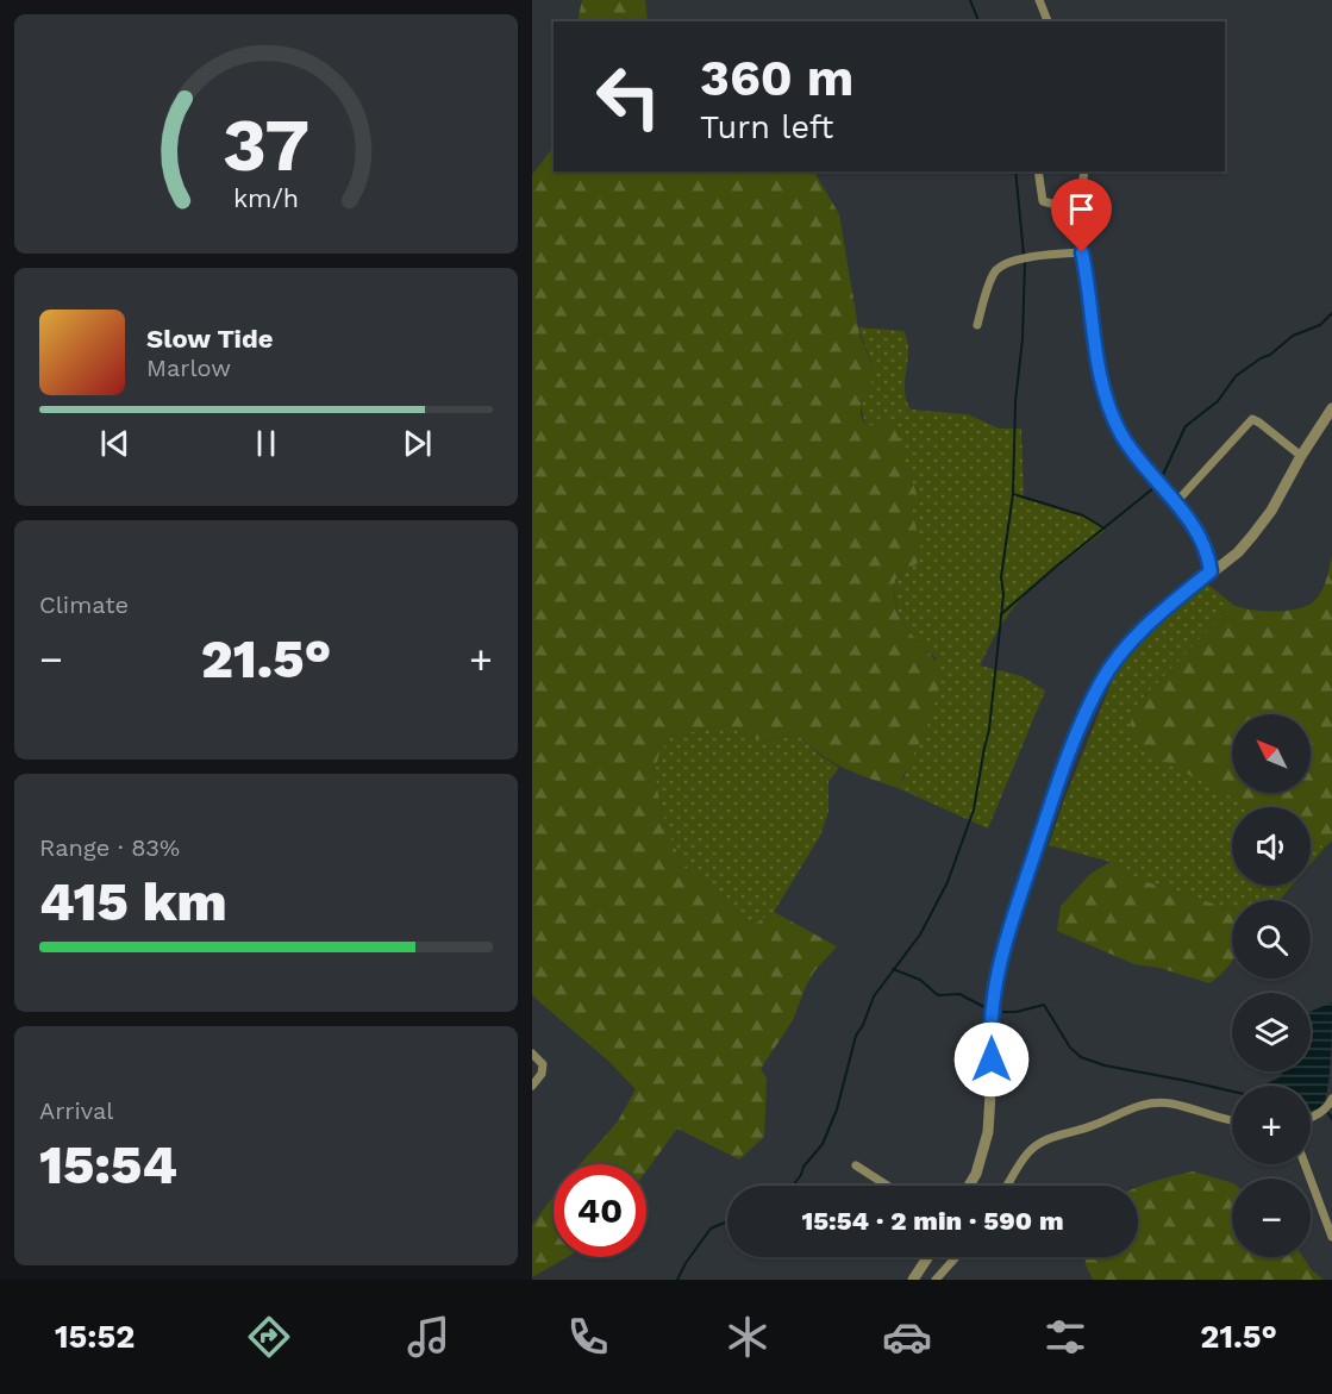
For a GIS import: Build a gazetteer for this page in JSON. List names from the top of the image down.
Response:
{
  "north": "top left",
  "page": {
    "turn": ["360 m", "Turn left"],
    "song": ["Slow Tide", "Marlow"],
    "tile": [
      "Climate",
      ["Range · 83%", "415 km"],
      ["Arrival", "15:54"]
    ],
    "heat": ["−", "21.5°", "+"],
    "map_buttons": ["+", "−"],
    "limit": "40",
    "trip": "15:54 · 2 min · 590 m",
    "tabs": ["15:52", "21.5°"],
    "gauge": ["37", "km/h"]
  }
}
